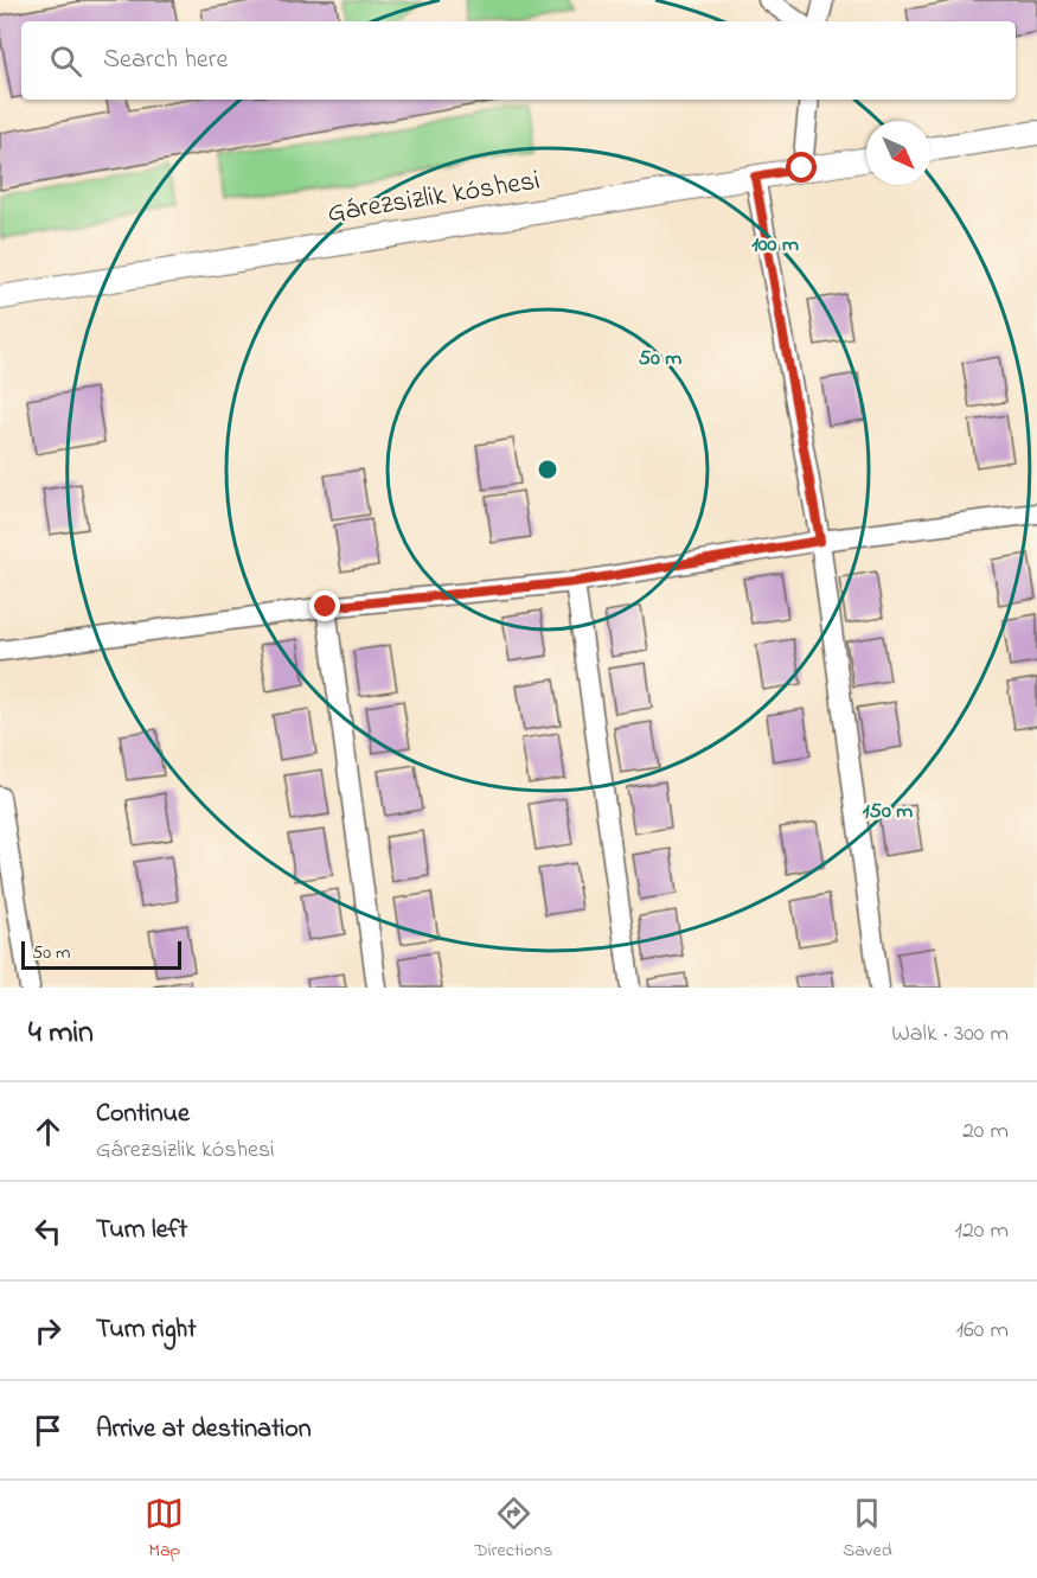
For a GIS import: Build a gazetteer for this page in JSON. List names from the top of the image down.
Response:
{
  "streets": {
    "street": ["Gárezsizlik kóshesi"]
  },
  "scale_bar": "50 m",
  "north": "bottom right",
  "page": {
    "search": "Search here",
    "scale": "50 m",
    "heading": ["4 min", "Walk · 300 m"],
    "list": [
      ["Continue", "Gárezsizlik kóshesi", "20 m"],
      ["Turn left", "120 m"],
      ["Turn right", "160 m"],
      "Arrive at destination"
    ],
    "nav": ["Map", "Directions", "Saved"]
  },
  "rings": ["100 m", "50 m", "150 m"]
}
